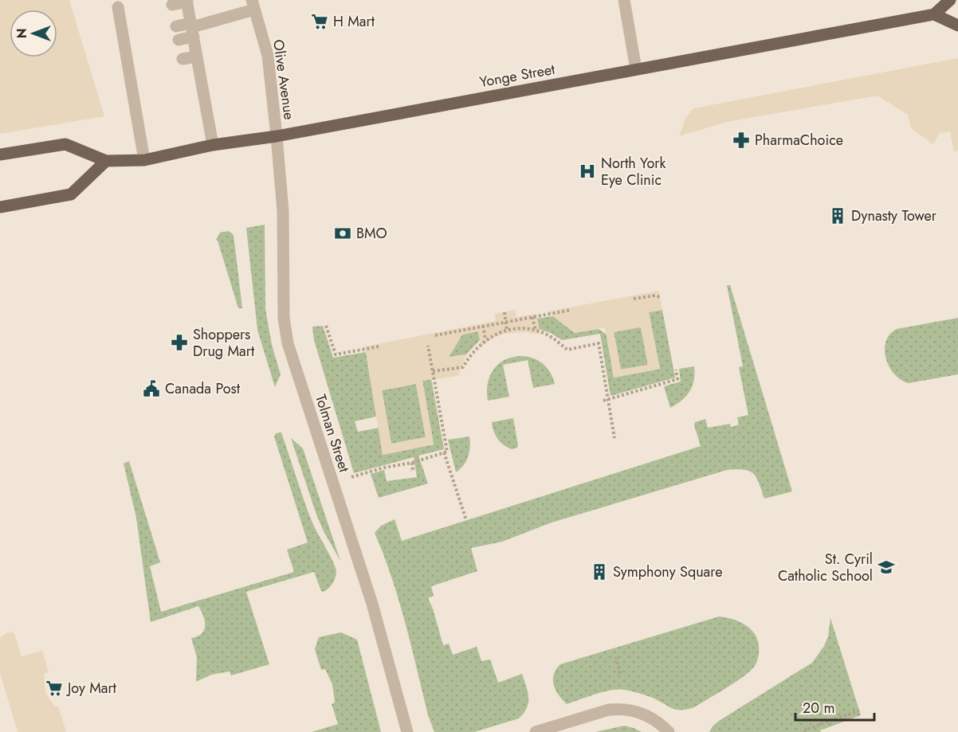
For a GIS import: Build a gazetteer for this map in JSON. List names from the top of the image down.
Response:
{
  "streets": {
    "main road": ["Yonge Street"],
    "street": ["Olive Avenue", "Tolman Street"]
  },
  "crossings": [
    ["Yonge Street", "Olive Avenue"],
    ["Yonge Street", "Tolman Street"],
    ["Olive Avenue", "Tolman Street"]
  ],
  "places": {
    "supermarket": ["H Mart", "Joy Mart"],
    "pharmacy": ["PharmaChoice", "Shoppers Drug Mart"],
    "hospital": ["North York Eye Clinic"],
    "building": ["Dynasty Tower", "Symphony Square"],
    "bank": ["BMO"],
    "public building": ["Canada Post"],
    "school or university": ["St. Cyril Catholic School"]
  },
  "scale_bar": "20 m",
  "north": "left"
}
